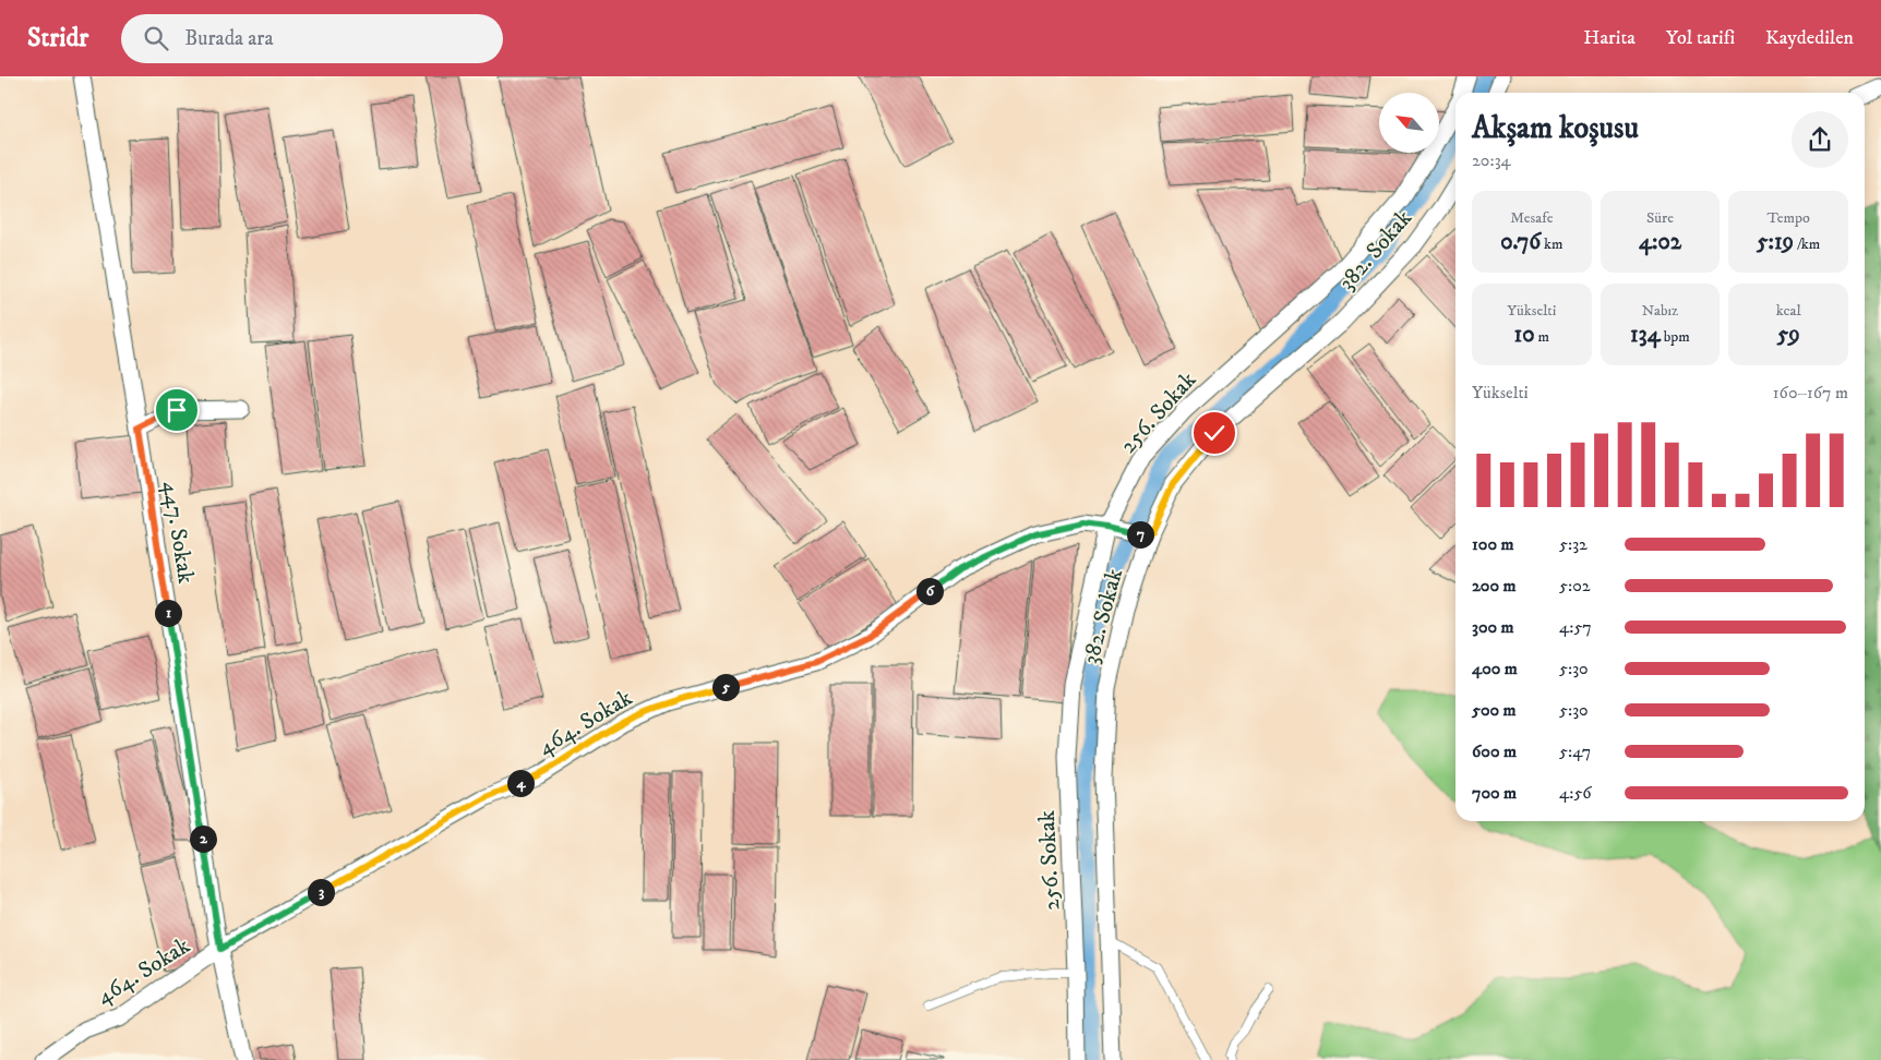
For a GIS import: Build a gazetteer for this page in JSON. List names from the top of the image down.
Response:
{
  "streets": {
    "street": [
      "382. Sokak",
      "256. Sokak",
      "447. Sokak",
      "464. Sokak"
    ]
  },
  "crossings": [
    ["382. Sokak", "464. Sokak"],
    ["256. Sokak", "464. Sokak"],
    ["447. Sokak", "464. Sokak"]
  ],
  "north": "top left",
  "page": {
    "header": "Stridr",
    "search": "Burada ara",
    "nav": ["Harita", "Yol tarifi", "Kaydedilen"],
    "heading": ["Akşam koşusu", "20:34"],
    "stats": [
      ["Mesafe", "0.76 km"],
      ["Süre", "4:02"],
      ["Tempo", "5:19 /km"],
      ["Yükselti", "10 m"],
      ["Nabız", "134 bpm"],
      ["kcal", "59"]
    ],
    "chart": ["Yükselti", "160–167 m"],
    "pins": [
      "7",
      "6",
      "1",
      "5",
      "4",
      "2",
      "3"
    ],
    "list": [
      {
        "name": "100 m",
        "note": "5:32"
      },
      {
        "name": "200 m",
        "note": "5:02"
      },
      {
        "name": "300 m",
        "note": "4:57"
      },
      {
        "name": "400 m",
        "note": "5:30"
      },
      {
        "name": "500 m",
        "note": "5:30"
      },
      {
        "name": "600 m",
        "note": "5:47"
      },
      {
        "name": "700 m",
        "note": "4:56"
      }
    ]
  }
}
